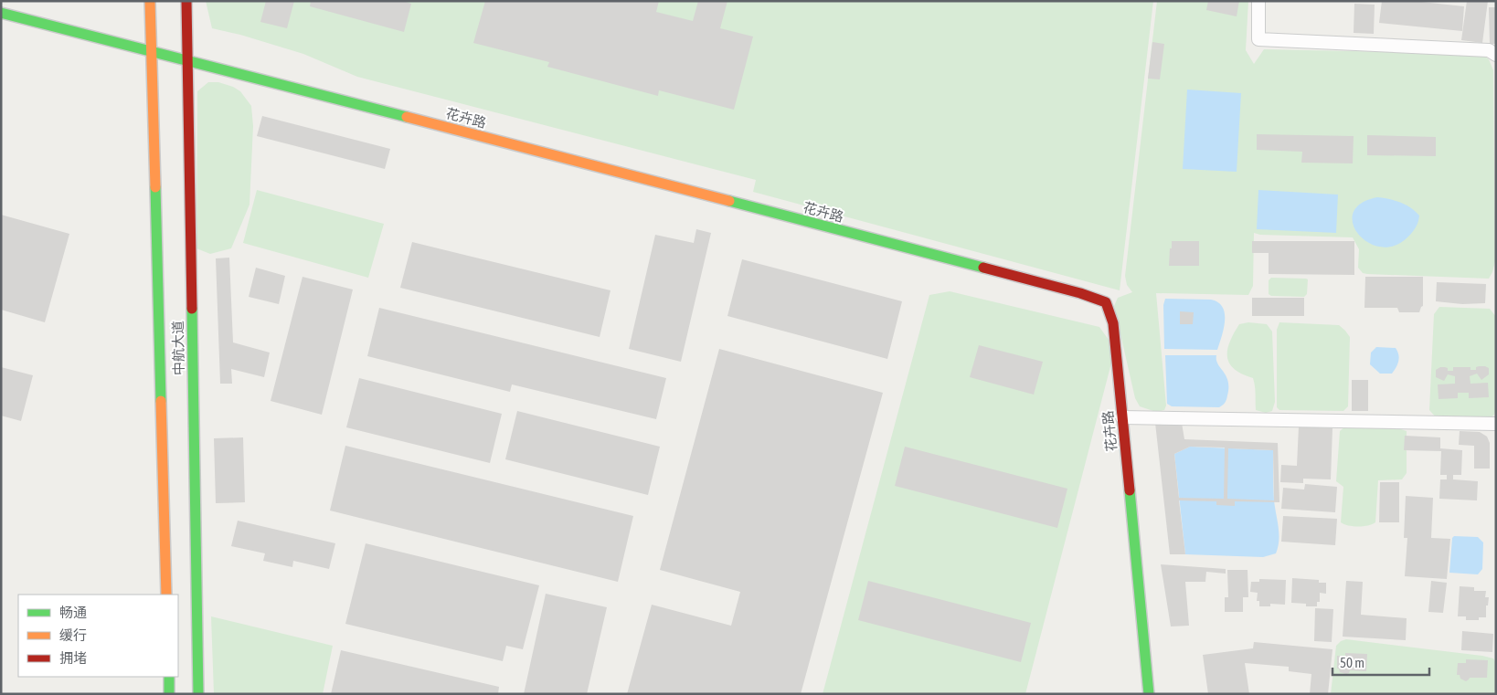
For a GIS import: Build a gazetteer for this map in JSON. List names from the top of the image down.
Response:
{
  "streets": {
    "street": ["花卉路", "中航大道"]
  },
  "crossings": [
    ["花卉路", "中航大道"]
  ],
  "legend": ["畅通", "缓行", "拥堵"],
  "scale_bar": "50 m"
}
